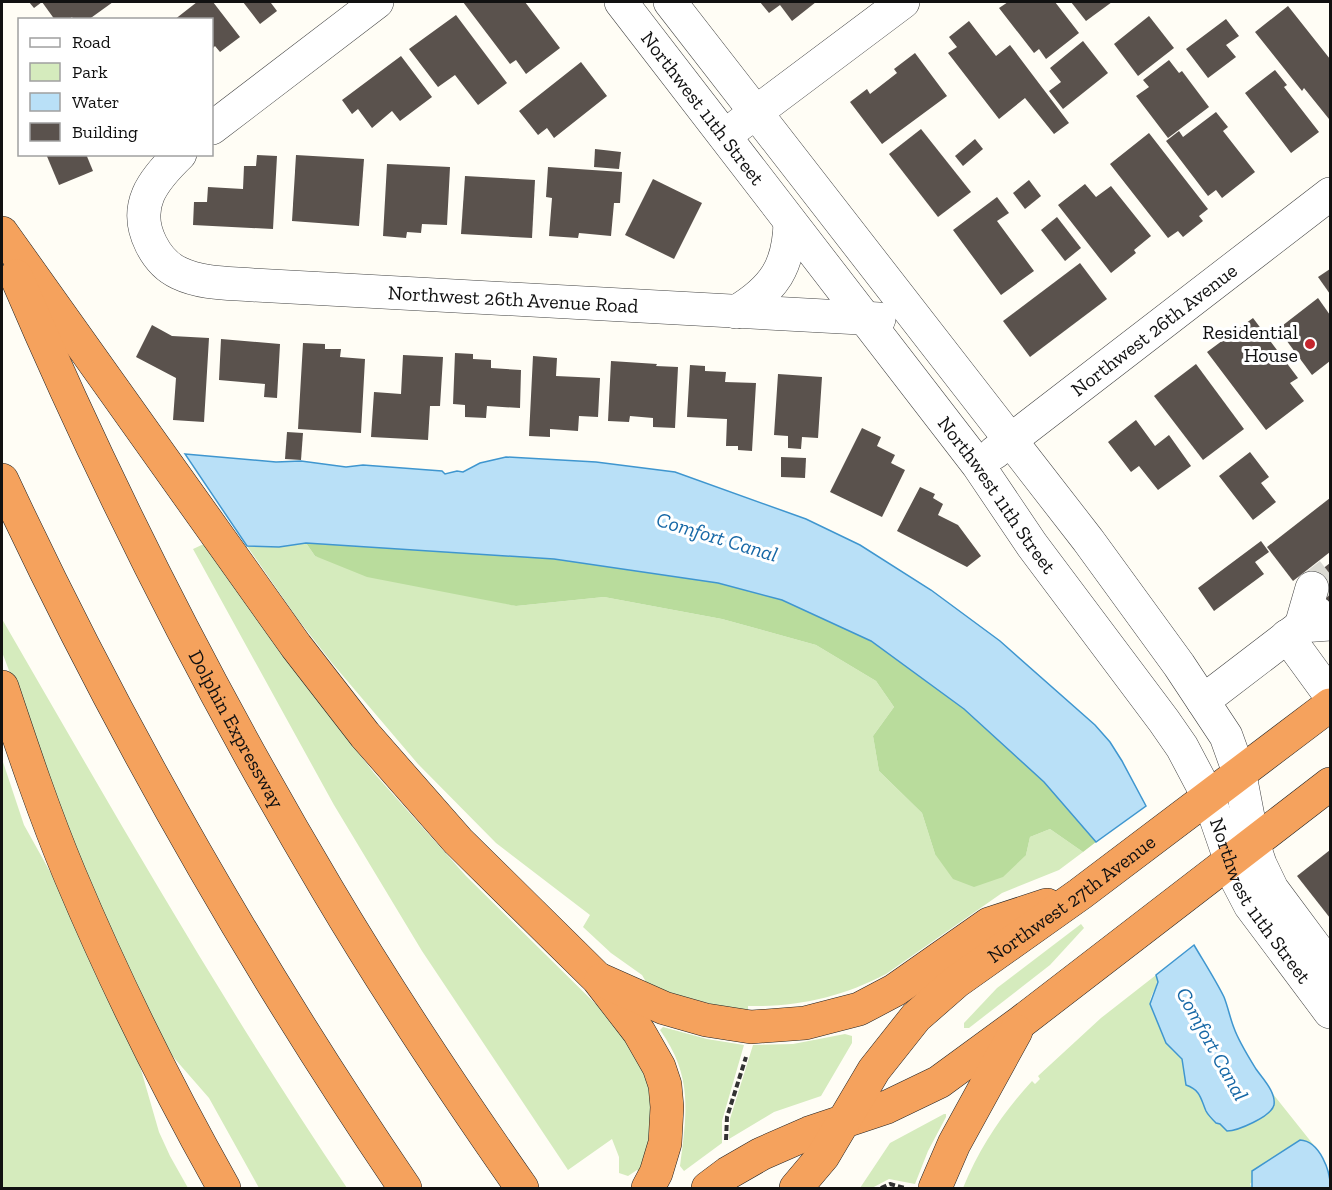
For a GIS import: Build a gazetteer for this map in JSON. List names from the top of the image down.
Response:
{
  "streets": {
    "highway": ["Dolphin Expressway", "Northwest 27th Avenue"],
    "street": ["Northwest 11th Street", "Northwest 26th Avenue Road", "Northwest 26th Avenue"]
  },
  "crossings": [
    ["Northwest 11th Street", "Northwest 26th Avenue Road"],
    ["Northwest 11th Street", "Northwest 26th Avenue"],
    ["Northwest 11th Street", "Northwest 27th Avenue"]
  ],
  "water": ["Comfort Canal"],
  "places": ["Residential House"],
  "legend": [
    "Road",
    "Park",
    "Water",
    "Building"
  ]
}
